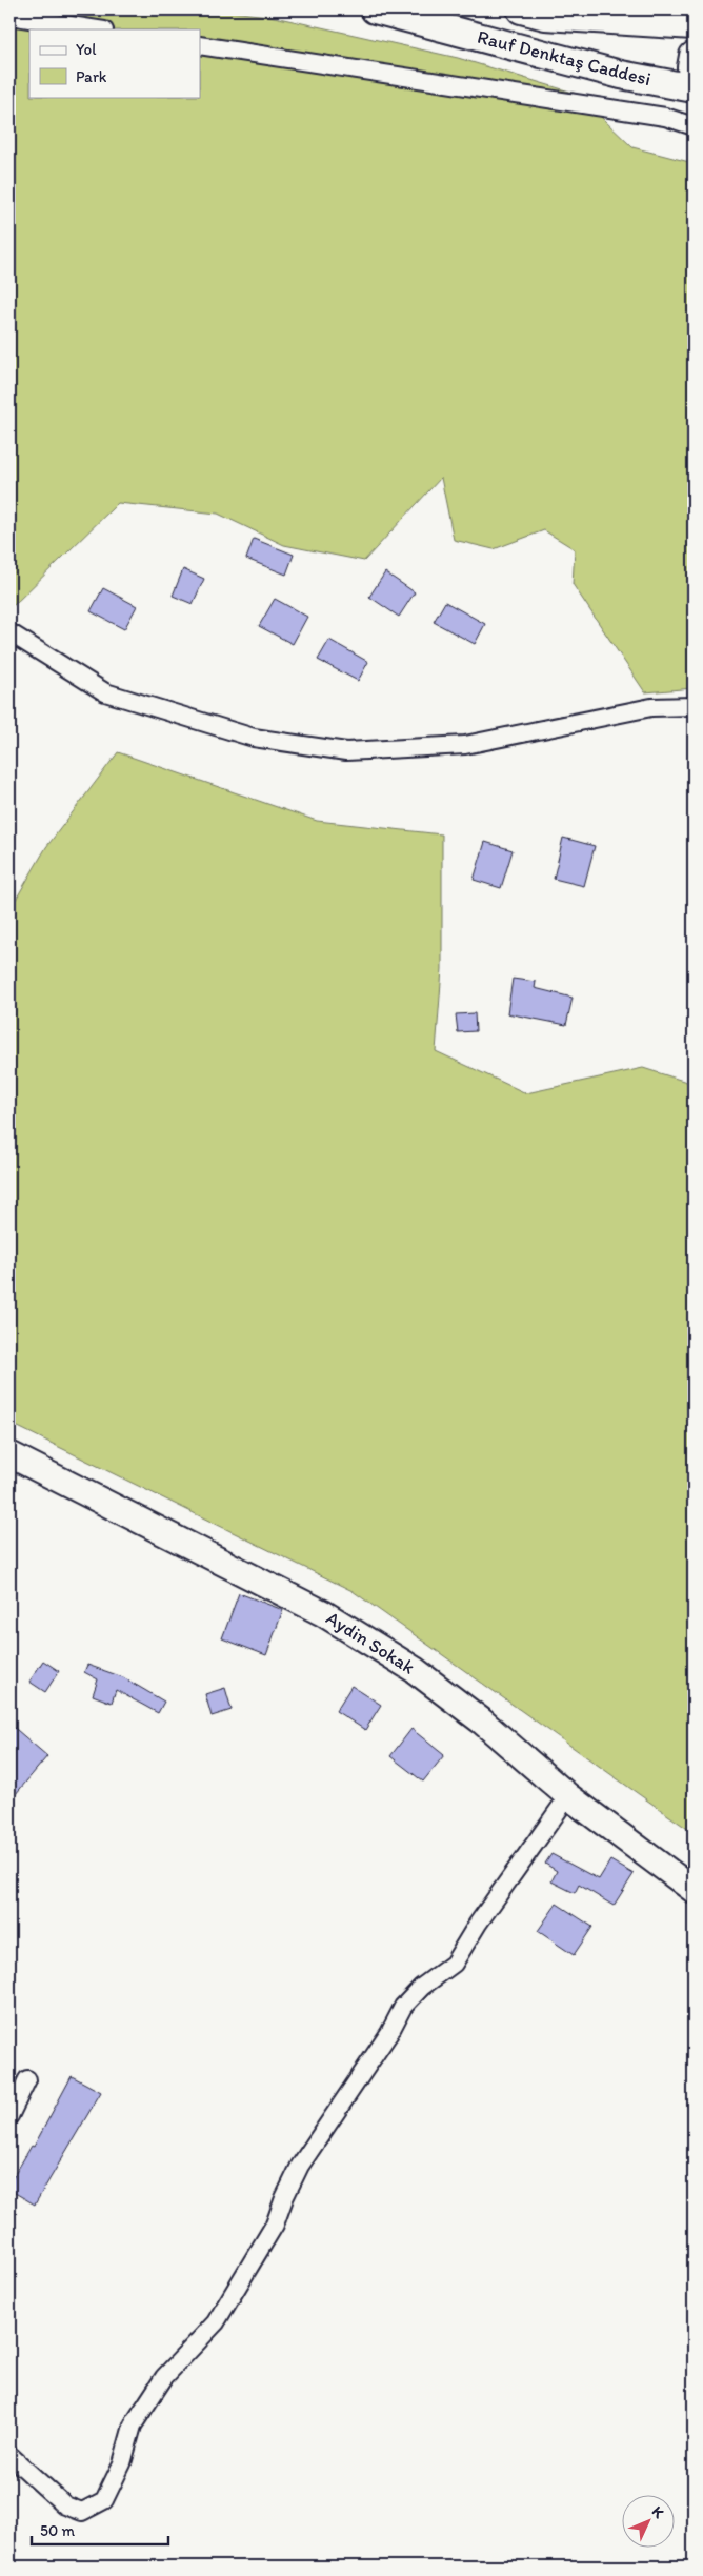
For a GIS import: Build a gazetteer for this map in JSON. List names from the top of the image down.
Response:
{
  "streets": {
    "main road": ["Rauf Denktaş Caddesi"],
    "street": ["Aydin Sokak"]
  },
  "legend": ["Yol", "Park"],
  "scale_bar": "50 m",
  "north": "top right"
}
